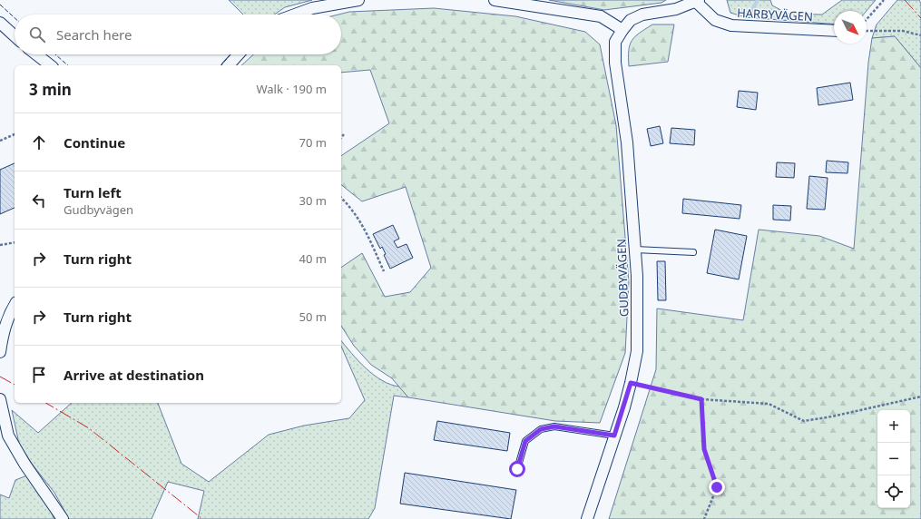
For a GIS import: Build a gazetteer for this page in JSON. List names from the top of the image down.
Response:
{
  "streets": {
    "street": ["HARBYVÄGEN", "GUDBYVÄGEN"]
  },
  "crossings": [
    ["HARBYVÄGEN", "GUDBYVÄGEN"]
  ],
  "north": "bottom right",
  "page": {
    "search": "Search here",
    "heading": ["3 min", "Walk · 190 m"],
    "list": [
      ["Continue", "70 m"],
      ["Turn left", "Gudbyvägen", "30 m"],
      ["Turn right", "40 m"],
      ["Turn right", "50 m"],
      "Arrive at destination"
    ],
    "map_buttons": ["+", "−"]
  }
}
